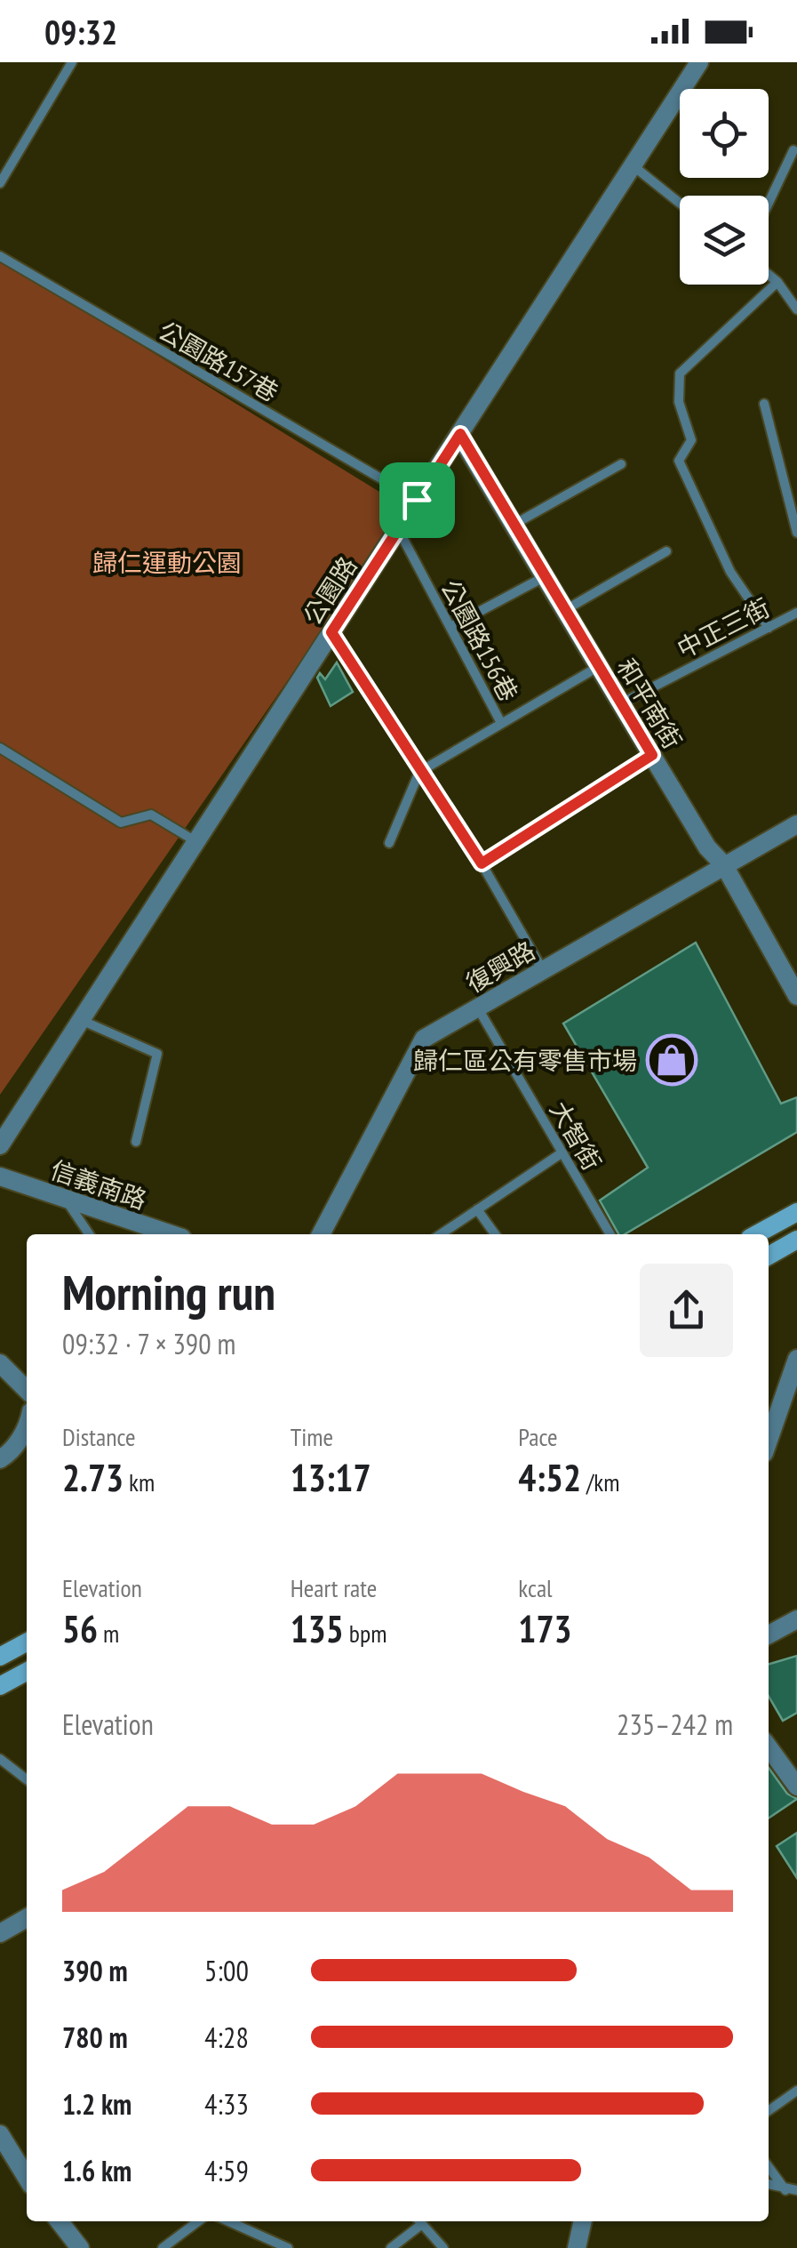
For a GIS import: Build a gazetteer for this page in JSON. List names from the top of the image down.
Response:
{
  "streets": {
    "street": [
      "公園路",
      "和平南街",
      "復興路",
      "信義南路"
    ],
    "lane": [
      "公園路157巷",
      "中正三街",
      "公園路156巷",
      "大智街"
    ]
  },
  "crossings": [
    ["公園路157巷", "公園路"],
    ["公園路", "公園路156巷"],
    ["公園路", "和平南街"],
    ["中正三街", "和平南街"],
    ["和平南街", "復興路"],
    ["復興路", "大智街"]
  ],
  "parks": ["歸仁運動公園"],
  "places": {
    "shop": ["歸仁區公有零售市場"]
  },
  "page": {
    "status": "09:32",
    "heading": ["Morning run", "09:32 · 7 × 390 m"],
    "stats": [
      ["Distance", "2.73 km"],
      ["Time", "13:17"],
      ["Pace", "4:52 /km"],
      ["Elevation", "56 m"],
      ["Heart rate", "135 bpm"],
      ["kcal", "173"]
    ],
    "chart": ["Elevation", "235–242 m"],
    "list": [
      {
        "name": "390 m",
        "note": "5:00"
      },
      {
        "name": "780 m",
        "note": "4:28"
      },
      {
        "name": "1.2 km",
        "note": "4:33"
      },
      {
        "name": "1.6 km",
        "note": "4:59"
      }
    ]
  }
}
